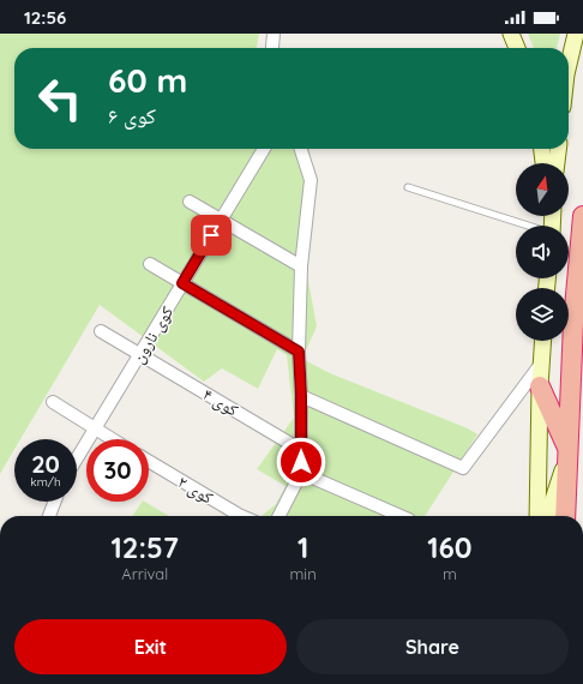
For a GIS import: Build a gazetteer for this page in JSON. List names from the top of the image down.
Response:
{
  "streets": {
    "street": ["کوی نارون", "کوی ۴", "کوی ۲"]
  },
  "crossings": [
    ["کوی نارون", "کوی ۴"]
  ],
  "north": "top",
  "page": {
    "status": "12:56",
    "turn": ["60 m", "کوی ۶"],
    "speed": "20 km/h",
    "limit": "30",
    "eta": [
      "12:57",
      "Arrival",
      "1",
      "min",
      "160",
      "m"
    ],
    "buttons": ["Exit", "Share"]
  }
}
